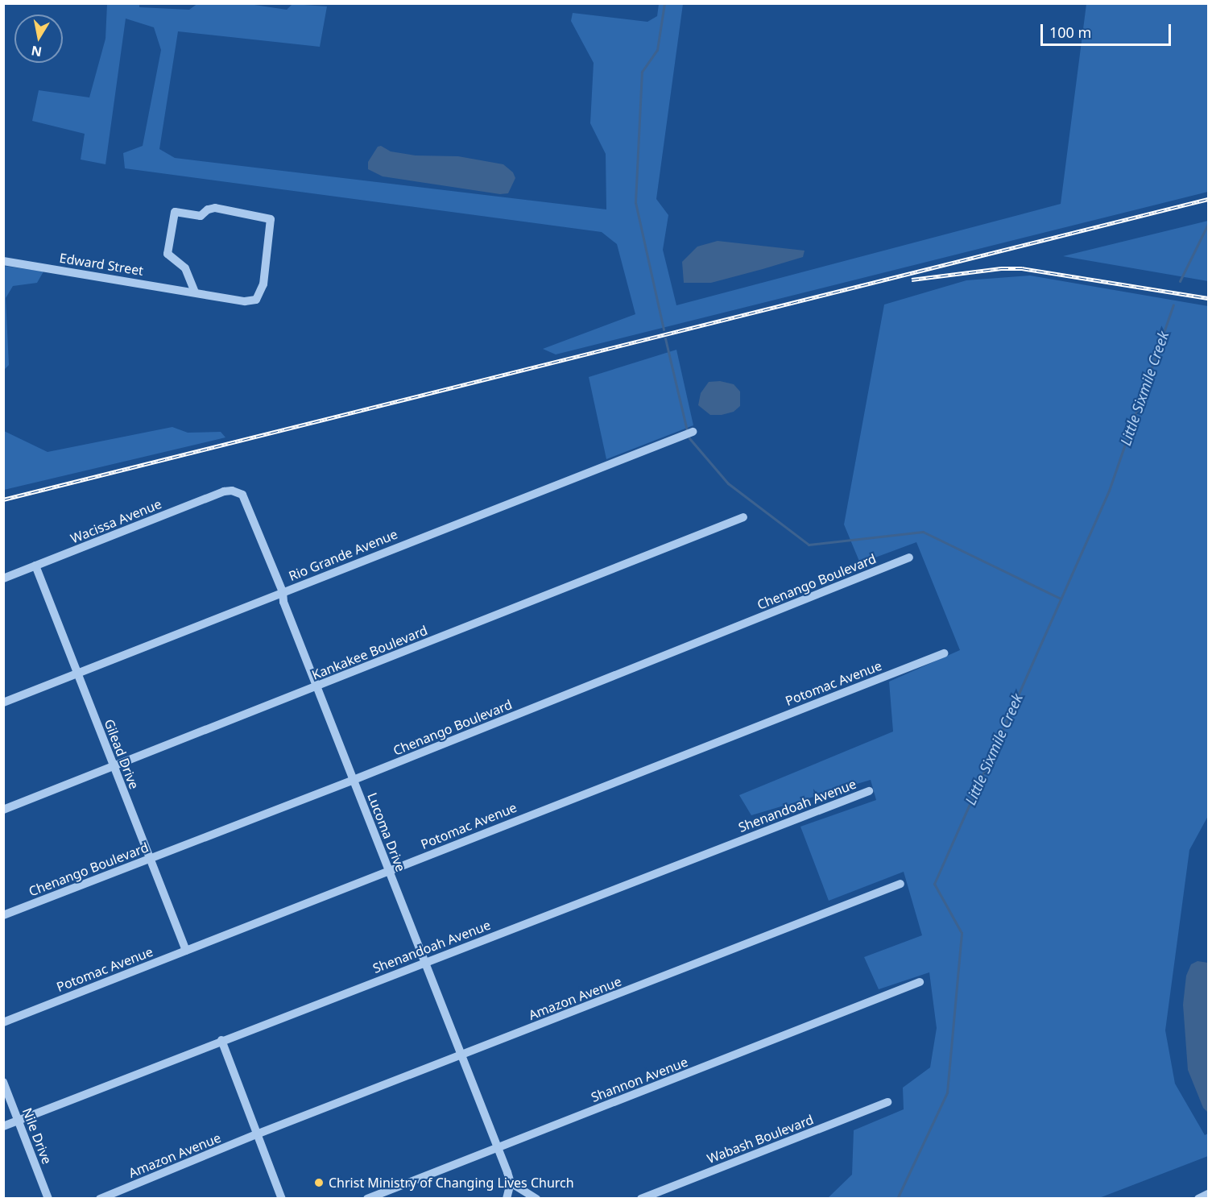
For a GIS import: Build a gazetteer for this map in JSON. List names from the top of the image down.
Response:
{
  "streets": {
    "street": [
      "Edward Street",
      "Wacissa Avenue",
      "Rio Grande Avenue",
      "Chenango Boulevard",
      "Kankakee Boulevard",
      "Potomac Avenue",
      "Gilead Drive",
      "Shenandoah Avenue",
      "Lucoma Drive",
      "Amazon Avenue",
      "Shannon Avenue",
      "Nile Drive",
      "Wabash Boulevard"
    ]
  },
  "crossings": [
    ["Wacissa Avenue", "Gilead Drive"],
    ["Wacissa Avenue", "Lucoma Drive"],
    ["Rio Grande Avenue", "Gilead Drive"],
    ["Rio Grande Avenue", "Lucoma Drive"],
    ["Chenango Boulevard", "Gilead Drive"],
    ["Chenango Boulevard", "Lucoma Drive"],
    ["Kankakee Boulevard", "Gilead Drive"],
    ["Kankakee Boulevard", "Lucoma Drive"],
    ["Potomac Avenue", "Gilead Drive"],
    ["Potomac Avenue", "Lucoma Drive"],
    ["Shenandoah Avenue", "Lucoma Drive"],
    ["Shenandoah Avenue", "Nile Drive"],
    ["Lucoma Drive", "Amazon Avenue"],
    ["Lucoma Drive", "Shannon Avenue"]
  ],
  "water": ["Little Sixmile Creek"],
  "places": ["Christ Ministry of Changing Lives Church"],
  "scale_bar": "100 m",
  "north": "bottom"
}
